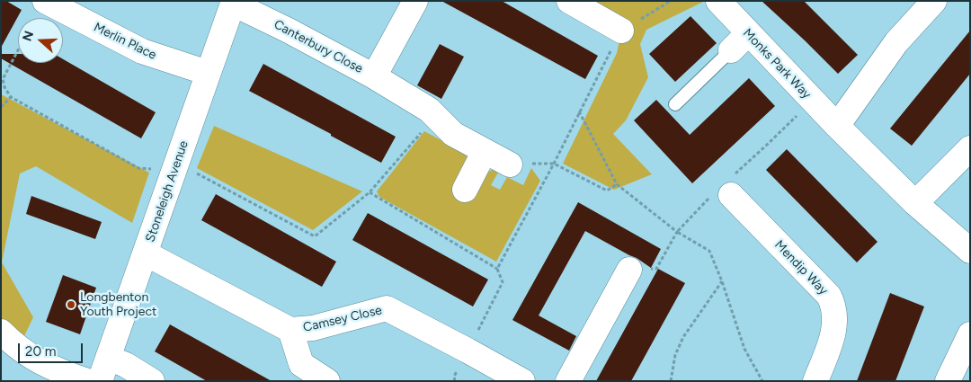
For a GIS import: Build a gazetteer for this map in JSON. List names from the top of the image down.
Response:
{
  "streets": {
    "street": [
      "Merlin Place",
      "Canterbury Close",
      "Monks Park Way",
      "Stoneleigh Avenue",
      "Mendip Way",
      "Camsey Close"
    ]
  },
  "crossings": [
    ["Merlin Place", "Stoneleigh Avenue"],
    ["Canterbury Close", "Stoneleigh Avenue"],
    ["Stoneleigh Avenue", "Camsey Close"]
  ],
  "places": ["Longbenton Youth Project"],
  "scale_bar": "20 m",
  "north": "left"
}
